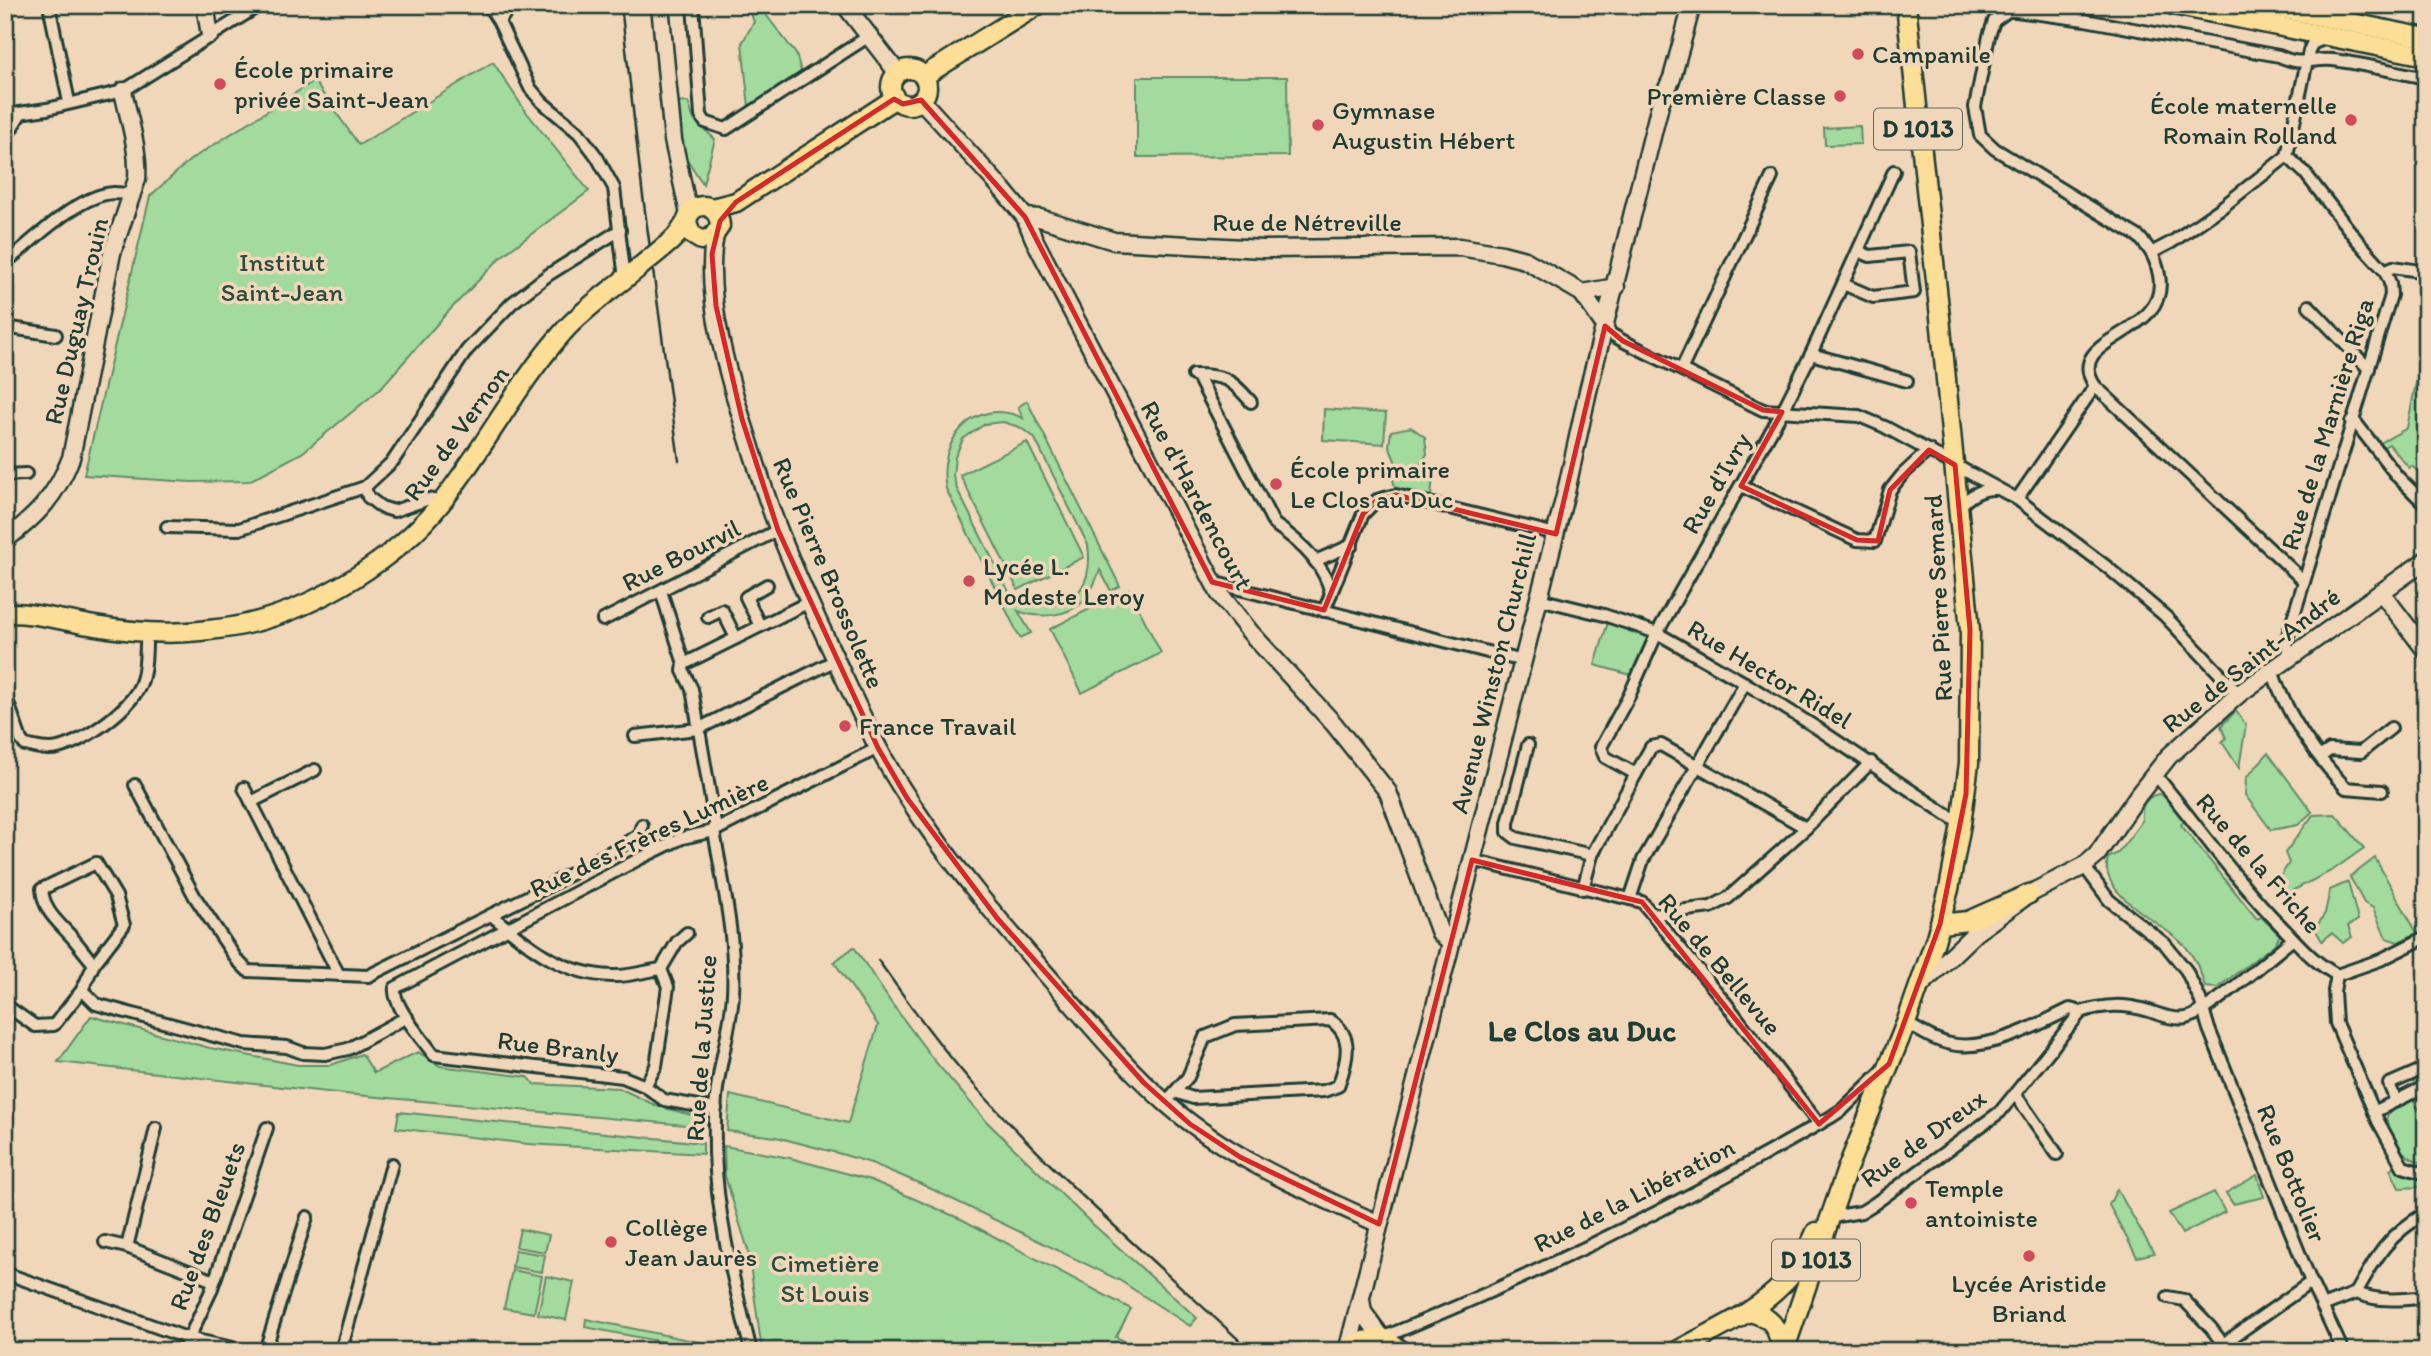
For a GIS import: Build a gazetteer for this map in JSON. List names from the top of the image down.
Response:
{
  "streets": {
    "main road": [
      "D 1013",
      "Rue de Nétreville",
      "Rue Duguay Trouin",
      "Rue de Vernon",
      "Rue d'Hardencourt",
      "Rue Pierre Brossolette",
      "Rue Pierre Semard",
      "Rue de Saint-André",
      "Avenue Winston Churchill"
    ],
    "street": [
      "Rue de la Marnière Riga",
      "Rue d'Ivry",
      "Rue Bourvil",
      "Rue Hector Ridel",
      "Rue des Frères Lumière",
      "Rue de la Friche",
      "Rue de Bellevue",
      "Rue Branly",
      "Rue de la Justice",
      "Rue de Dreux",
      "Rue Bottolier",
      "Rue de la Libération",
      "Rue des Bleuets"
    ]
  },
  "crossings": [
    ["D 1013", "Rue Pierre Semard"],
    ["Rue de Nétreville", "Rue d'Hardencourt"],
    ["Rue de Nétreville", "Avenue Winston Churchill"],
    ["Rue de la Marnière Riga", "Rue de Saint-André"],
    ["Rue de Vernon", "Rue d'Hardencourt"],
    ["Rue de Vernon", "Rue Pierre Brossolette"],
    ["Rue d'Ivry", "Rue Hector Ridel"],
    ["Rue d'Hardencourt", "Avenue Winston Churchill"],
    ["Rue Bourvil", "Rue Pierre Brossolette"],
    ["Rue Bourvil", "Rue de la Justice"],
    ["Rue Pierre Brossolette", "Avenue Winston Churchill"],
    ["Rue Pierre Brossolette", "Rue des Frères Lumière"],
    ["Rue Pierre Semard", "Rue de Saint-André"],
    ["Rue Pierre Semard", "Rue Hector Ridel"],
    ["Rue Pierre Semard", "Rue de Dreux"],
    ["Rue Pierre Semard", "Rue de la Libération"],
    ["Rue de Saint-André", "Rue de la Friche"],
    ["Rue de Saint-André", "Rue Bottolier"],
    ["Avenue Winston Churchill", "Rue Hector Ridel"],
    ["Avenue Winston Churchill", "Rue de Bellevue"],
    ["Rue des Frères Lumière", "Rue Branly"],
    ["Rue des Frères Lumière", "Rue de la Justice"],
    ["Rue de Bellevue", "Rue de la Libération"],
    ["Rue Branly", "Rue de la Justice"]
  ],
  "districts": ["Le Clos au Duc"],
  "parks": ["Institut Saint-Jean", "Cimetière St Louis"],
  "places": [
    "Campanile",
    "École primaire privée Saint-Jean",
    "Première Classe",
    "École maternelle Romain Rolland",
    "Gymnase Augustin Hébert",
    "École primaire Le Clos au Duc",
    "Lycée L. Modeste Leroy",
    "France Travail",
    "Temple antoiniste",
    "Collège Jean Jaurès",
    "Lycée Aristide Briand"
  ]
}
